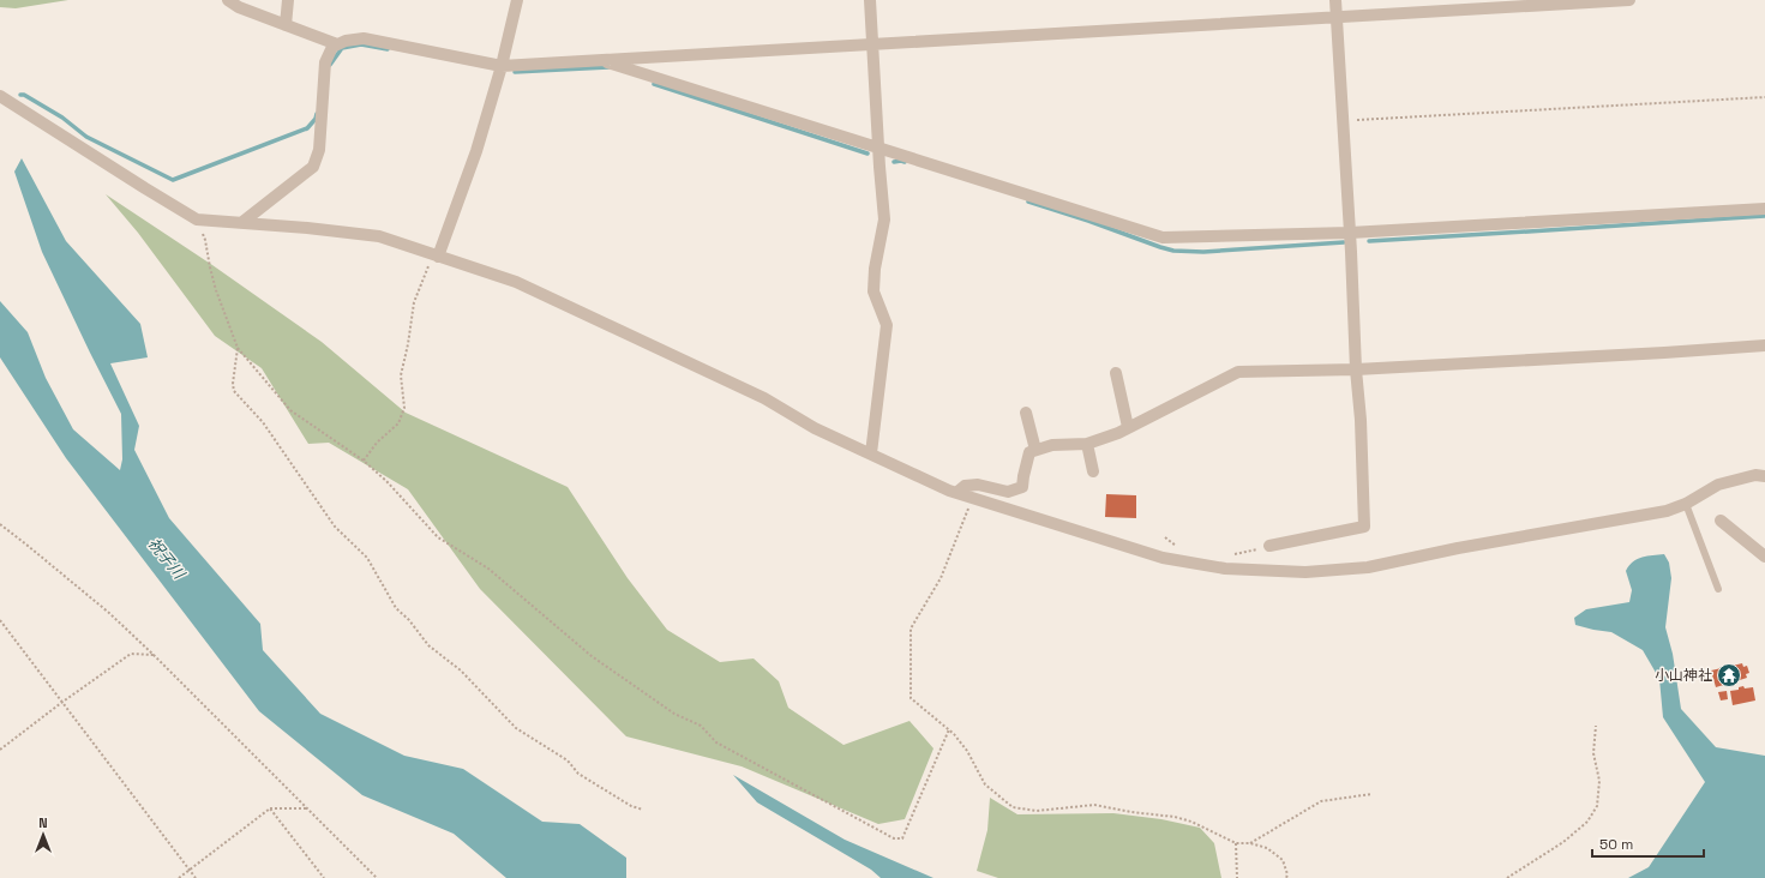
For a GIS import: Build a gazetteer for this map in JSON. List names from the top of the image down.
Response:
{
  "water": ["祝子川"],
  "places": {
    "temple": ["小山神社"]
  },
  "scale_bar": "50 m",
  "north": "top"
}
